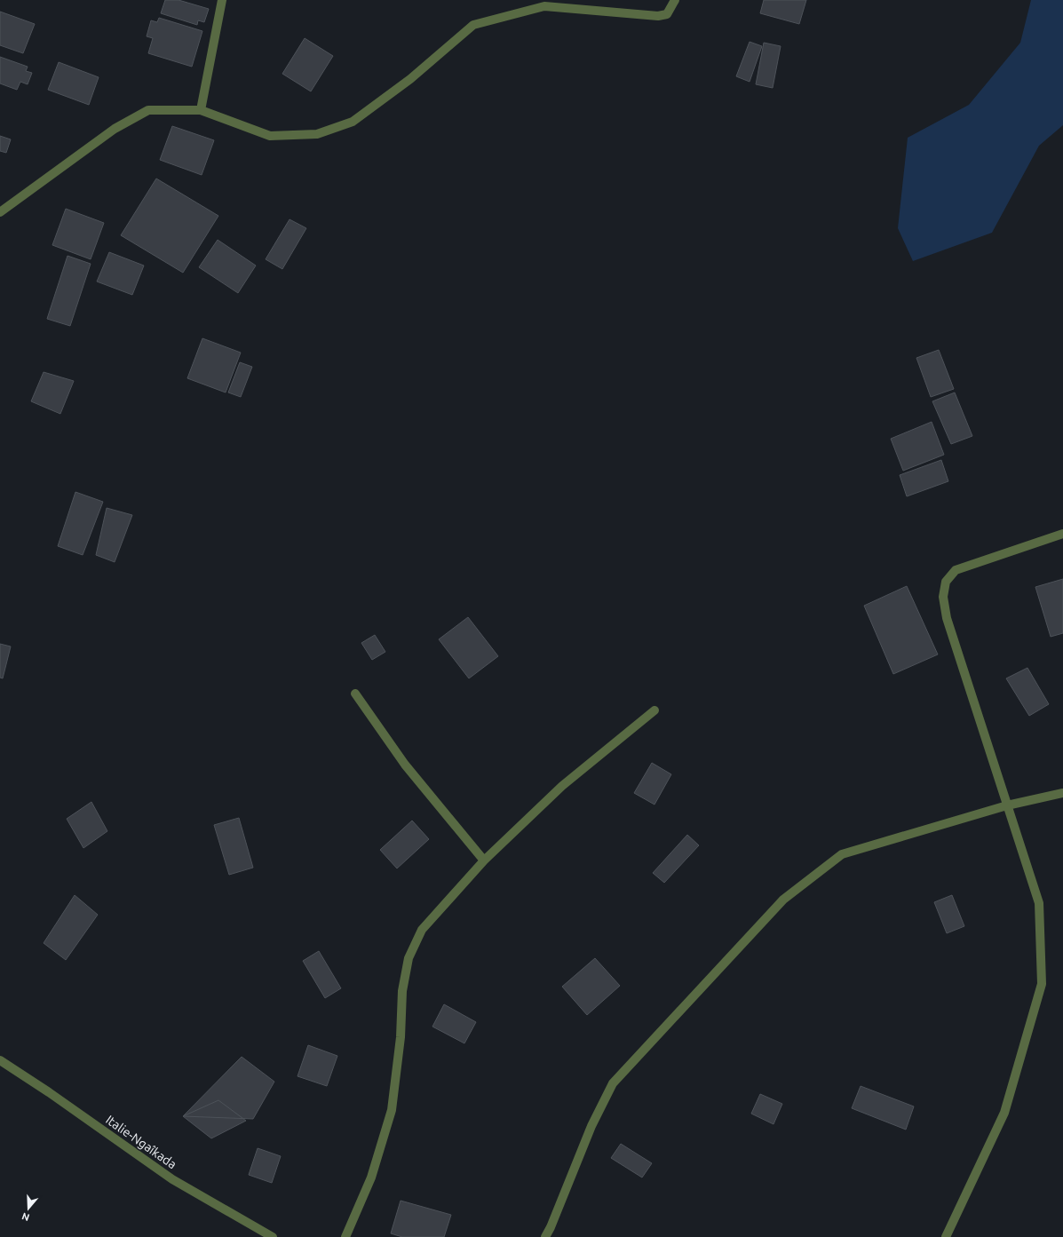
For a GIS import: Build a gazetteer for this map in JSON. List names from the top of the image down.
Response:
{
  "streets": {
    "street": ["Italie-Ngaîkada"]
  },
  "north": "bottom"
}
